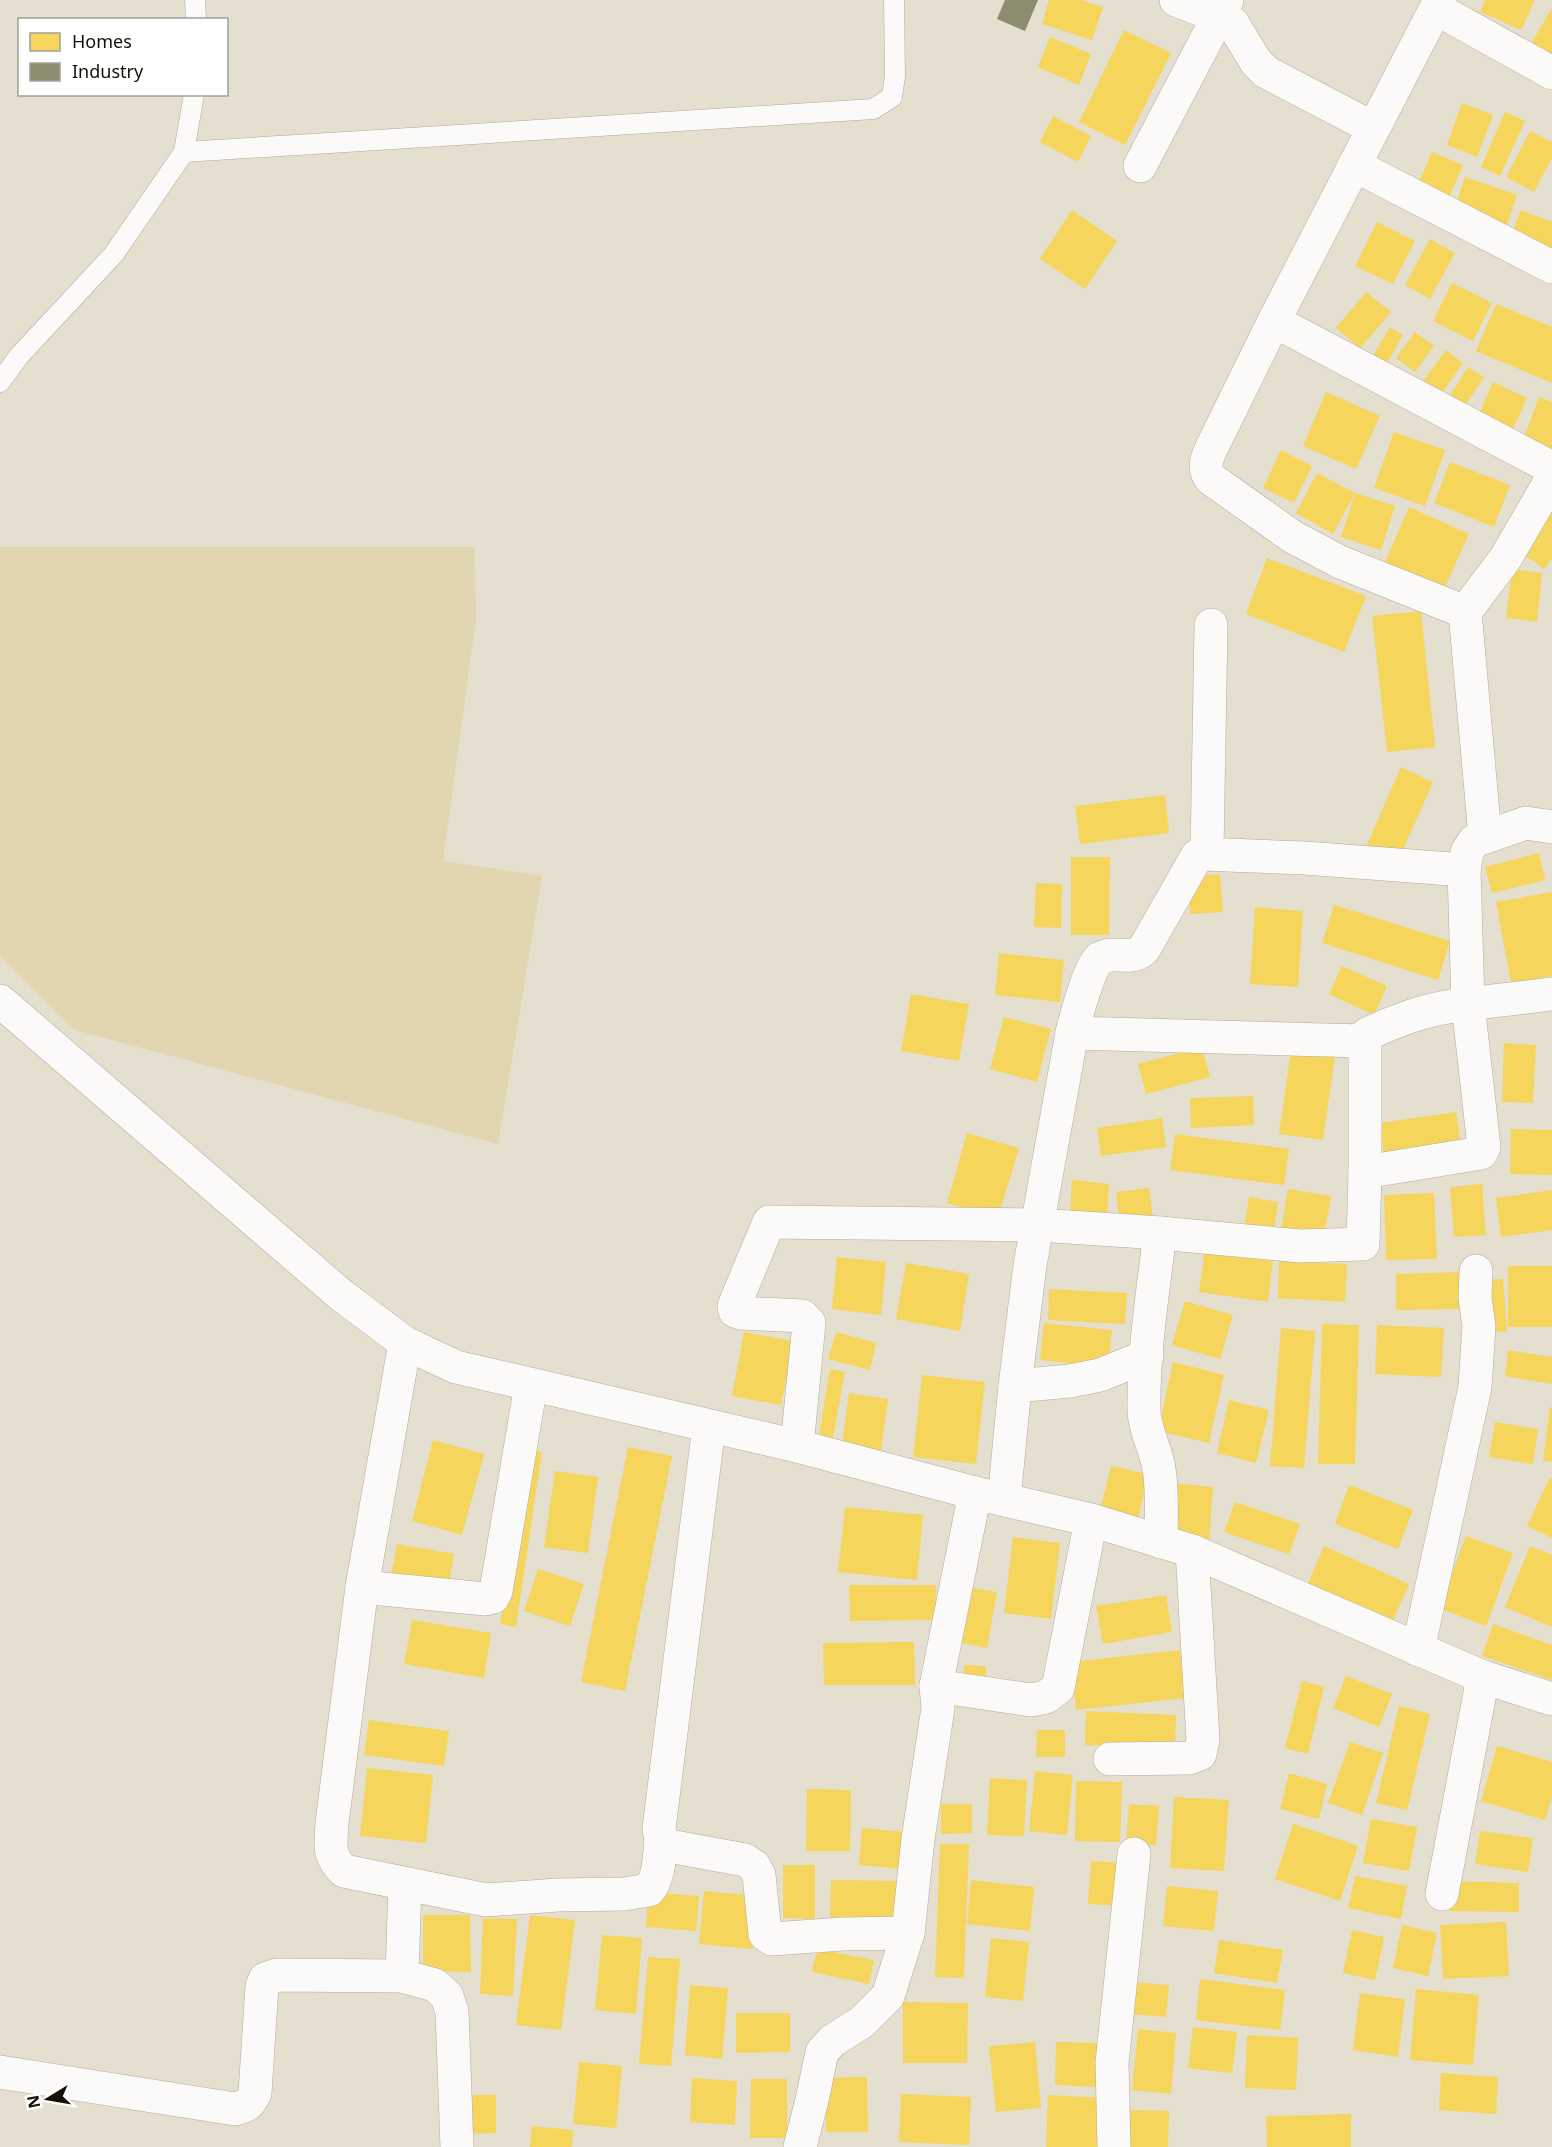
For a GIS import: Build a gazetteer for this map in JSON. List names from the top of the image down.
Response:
{
  "legend": ["Homes", "Industry"],
  "north": "left"
}
